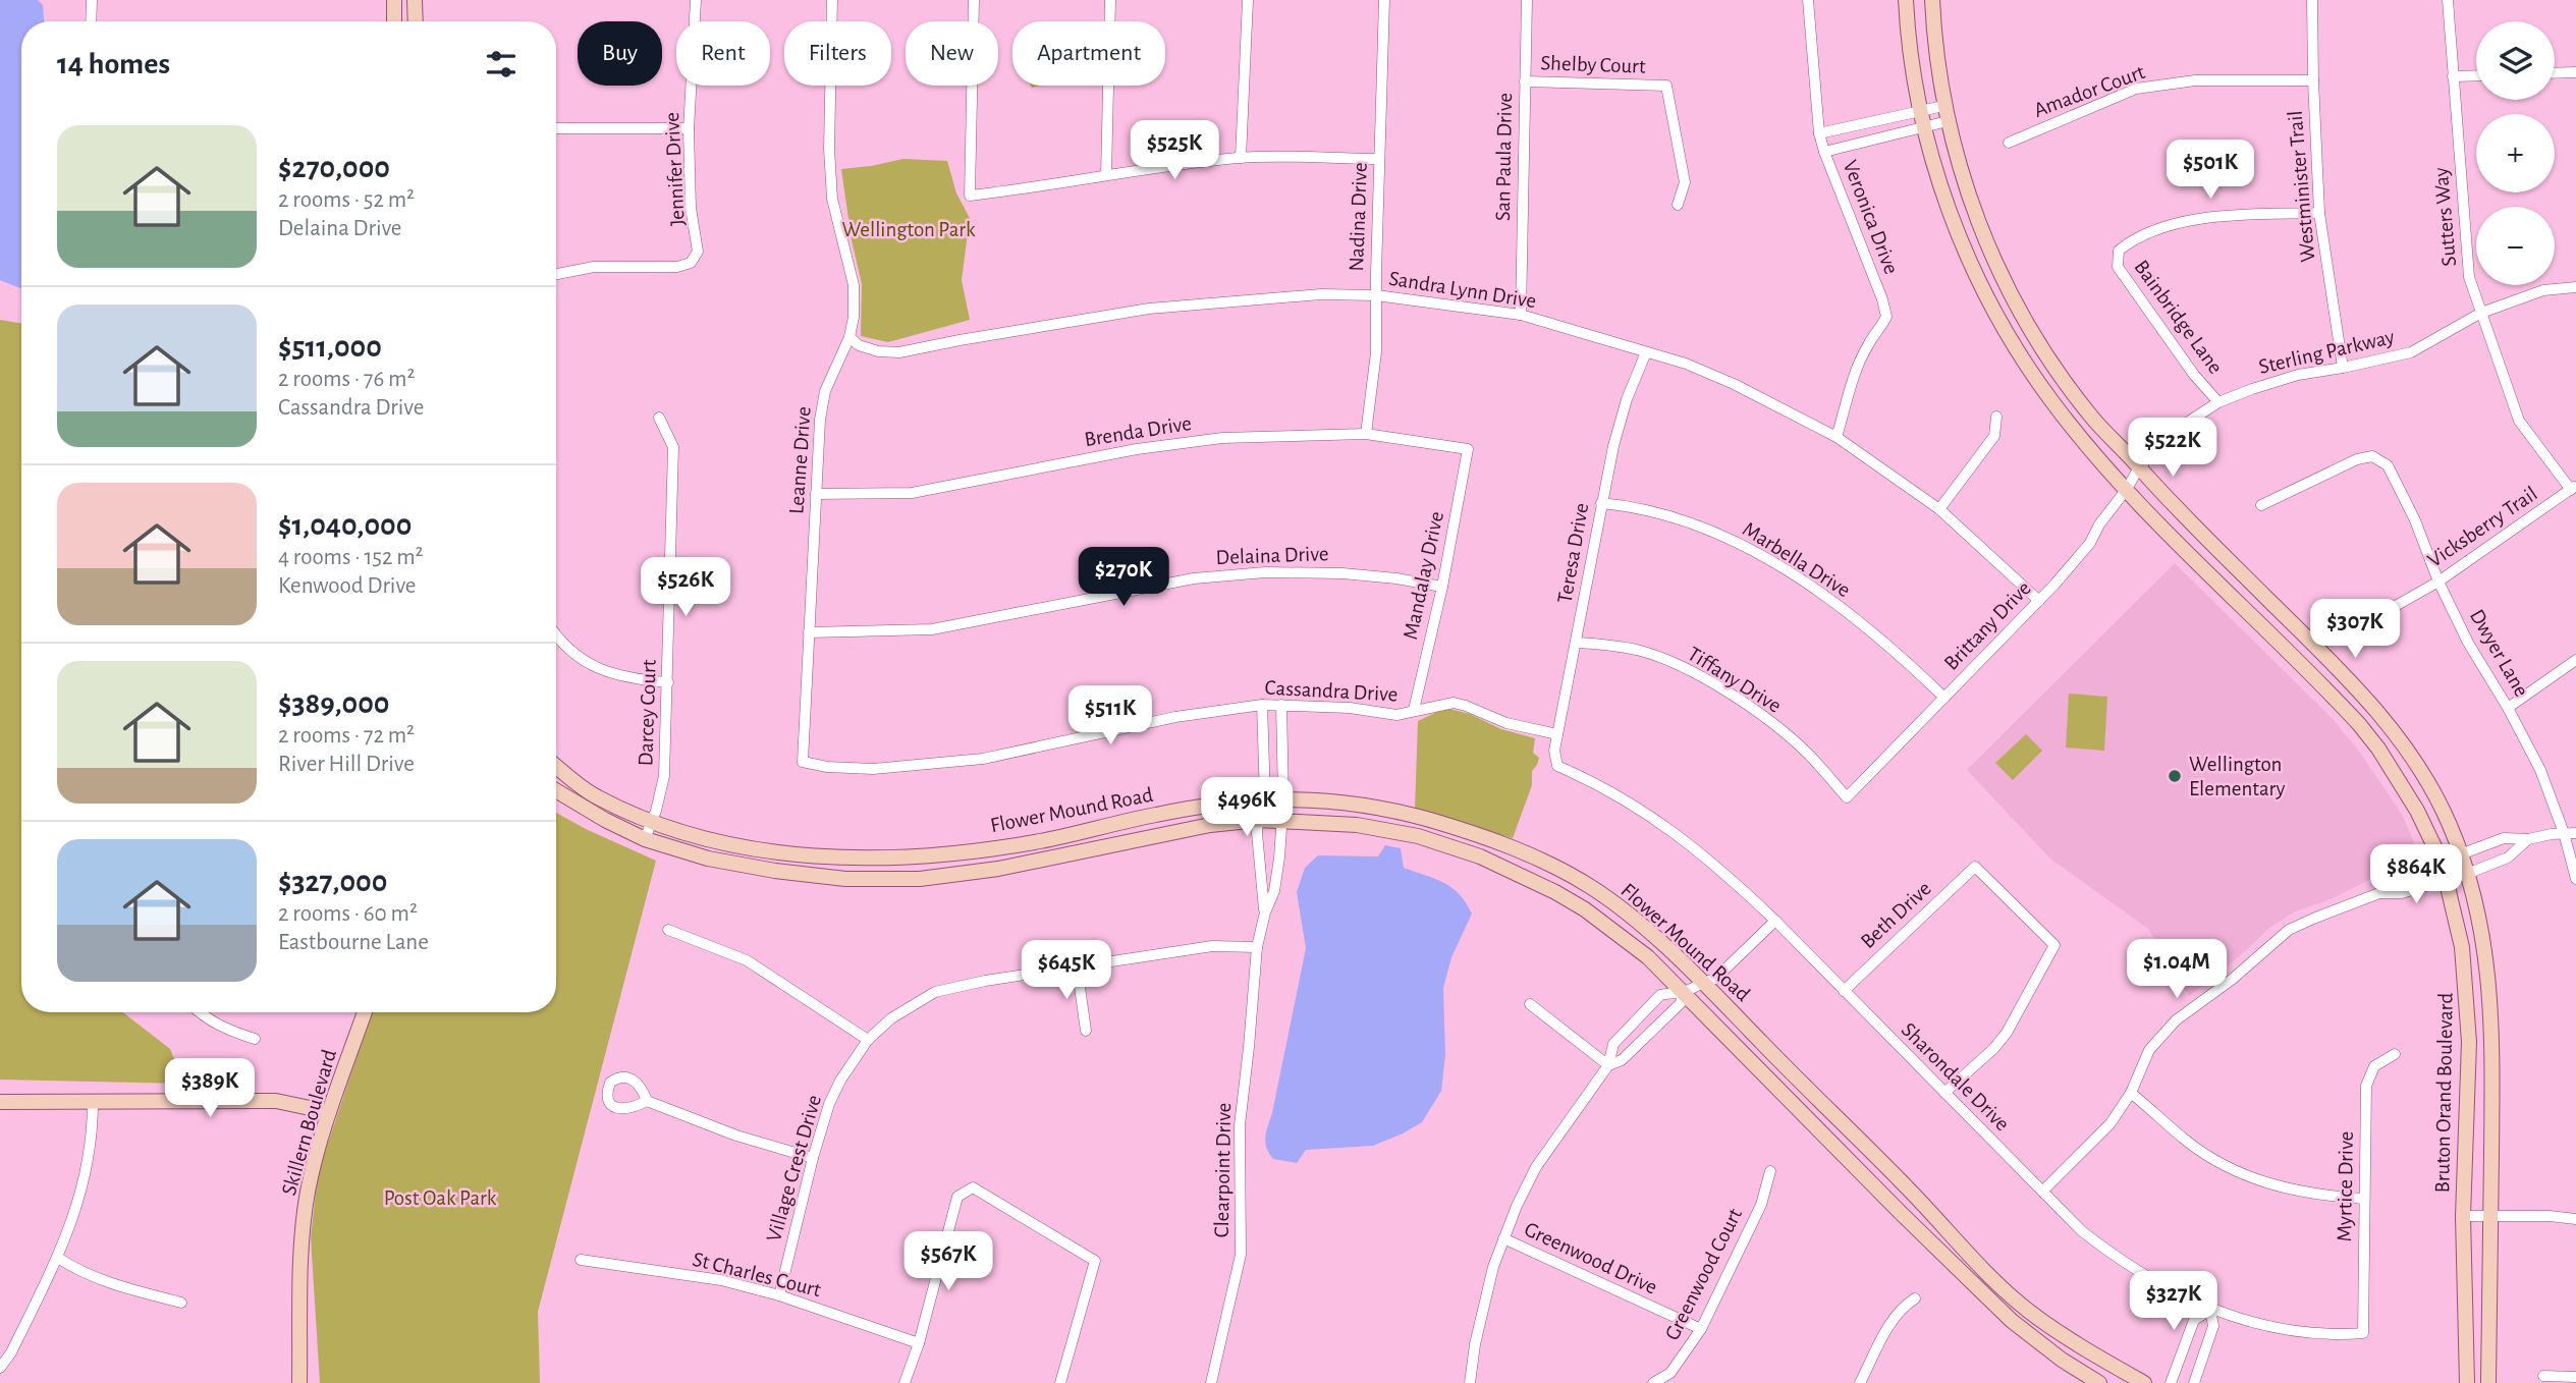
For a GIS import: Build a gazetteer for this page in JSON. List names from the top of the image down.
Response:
{
  "streets": {
    "main road": ["Flower Mound Road", "Bruton Orand Boulevard", "Skillern Boulevard"],
    "street": [
      "Shelby Court",
      "Amador Court",
      "San Paula Drive",
      "Jennifer Drive",
      "Westminister Trail",
      "Nadina Drive",
      "Veronica Drive",
      "Sutters Way",
      "Sandra Lynn Drive",
      "Bainbridge Lane",
      "Sterling Parkway",
      "Brenda Drive",
      "Leanne Drive",
      "Vicksberry Trail",
      "Teresa Drive",
      "Delaina Drive",
      "Marbella Drive",
      "Mandalay Drive",
      "Brittany Drive",
      "Dwyer Lane",
      "Tiffany Drive",
      "Cassandra Drive",
      "Darcey Court",
      "Beth Drive",
      "Sharondale Drive",
      "Village Crest Drive",
      "Clearpoint Drive",
      "Myrtice Drive",
      "Greenwood Drive",
      "St Charles Court",
      "Greenwood Court"
    ]
  },
  "crossings": [
    ["Shelby Court", "San Paula Drive"],
    ["Amador Court", "Westminister Trail"],
    ["San Paula Drive", "Sandra Lynn Drive"],
    ["Westminister Trail", "Bainbridge Lane"],
    ["Westminister Trail", "Sterling Parkway"],
    ["Nadina Drive", "Sandra Lynn Drive"],
    ["Nadina Drive", "Brenda Drive"],
    ["Veronica Drive", "Sandra Lynn Drive"],
    ["Sutters Way", "Sterling Parkway"],
    ["Sutters Way", "Vicksberry Trail"],
    ["Sandra Lynn Drive", "Leanne Drive"],
    ["Sandra Lynn Drive", "Teresa Drive"],
    ["Sandra Lynn Drive", "Brittany Drive"],
    ["Bainbridge Lane", "Sterling Parkway"],
    ["Sterling Parkway", "Brittany Drive"],
    ["Sterling Parkway", "Bruton Orand Boulevard"],
    ["Brenda Drive", "Leanne Drive"],
    ["Brenda Drive", "Mandalay Drive"],
    ["Leanne Drive", "Delaina Drive"],
    ["Leanne Drive", "Cassandra Drive"],
    ["Vicksberry Trail", "Dwyer Lane"],
    ["Teresa Drive", "Marbella Drive"],
    ["Teresa Drive", "Tiffany Drive"],
    ["Teresa Drive", "Cassandra Drive"],
    ["Teresa Drive", "Sharondale Drive"],
    ["Delaina Drive", "Mandalay Drive"],
    ["Marbella Drive", "Brittany Drive"],
    ["Mandalay Drive", "Cassandra Drive"],
    ["Brittany Drive", "Tiffany Drive"],
    ["Brittany Drive", "Bruton Orand Boulevard"],
    ["Cassandra Drive", "Clearpoint Drive"],
    ["Darcey Court", "Flower Mound Road"],
    ["Flower Mound Road", "Clearpoint Drive"],
    ["Beth Drive", "Sharondale Drive"],
    ["Sharondale Drive", "Myrtice Drive"],
    ["Village Crest Drive", "Clearpoint Drive"],
    ["Village Crest Drive", "St Charles Court"],
    ["Greenwood Drive", "Greenwood Court"]
  ],
  "parks": ["Wellington Park", "Post Oak Park"],
  "places": ["Wellington Elementary"],
  "page": {
    "map_buttons": ["+", "−"],
    "chip": [
      "Buy",
      "Rent",
      "Filters",
      "New",
      "Apartment"
    ],
    "heading": "14 homes",
    "list": [
      {
        "name": "$270,000",
        "note": "2 rooms · 52 m² · Delaina Drive"
      },
      {
        "name": "$511,000",
        "note": "2 rooms · 76 m² · Cassandra Drive"
      },
      {
        "name": "$1,040,000",
        "note": "4 rooms · 152 m² · Kenwood Drive"
      },
      {
        "name": "$389,000",
        "note": "2 rooms · 72 m² · River Hill Drive"
      },
      {
        "name": "$327,000",
        "note": "2 rooms · 60 m² · Eastbourne Lane"
      }
    ],
    "price": [
      "$525K",
      "$501K",
      "$522K",
      "$270K",
      "$526K",
      "$307K",
      "$511K",
      "$496K",
      "$864K",
      "$1.04M",
      "$645K",
      "$389K",
      "$567K",
      "$327K"
    ]
  }
}
